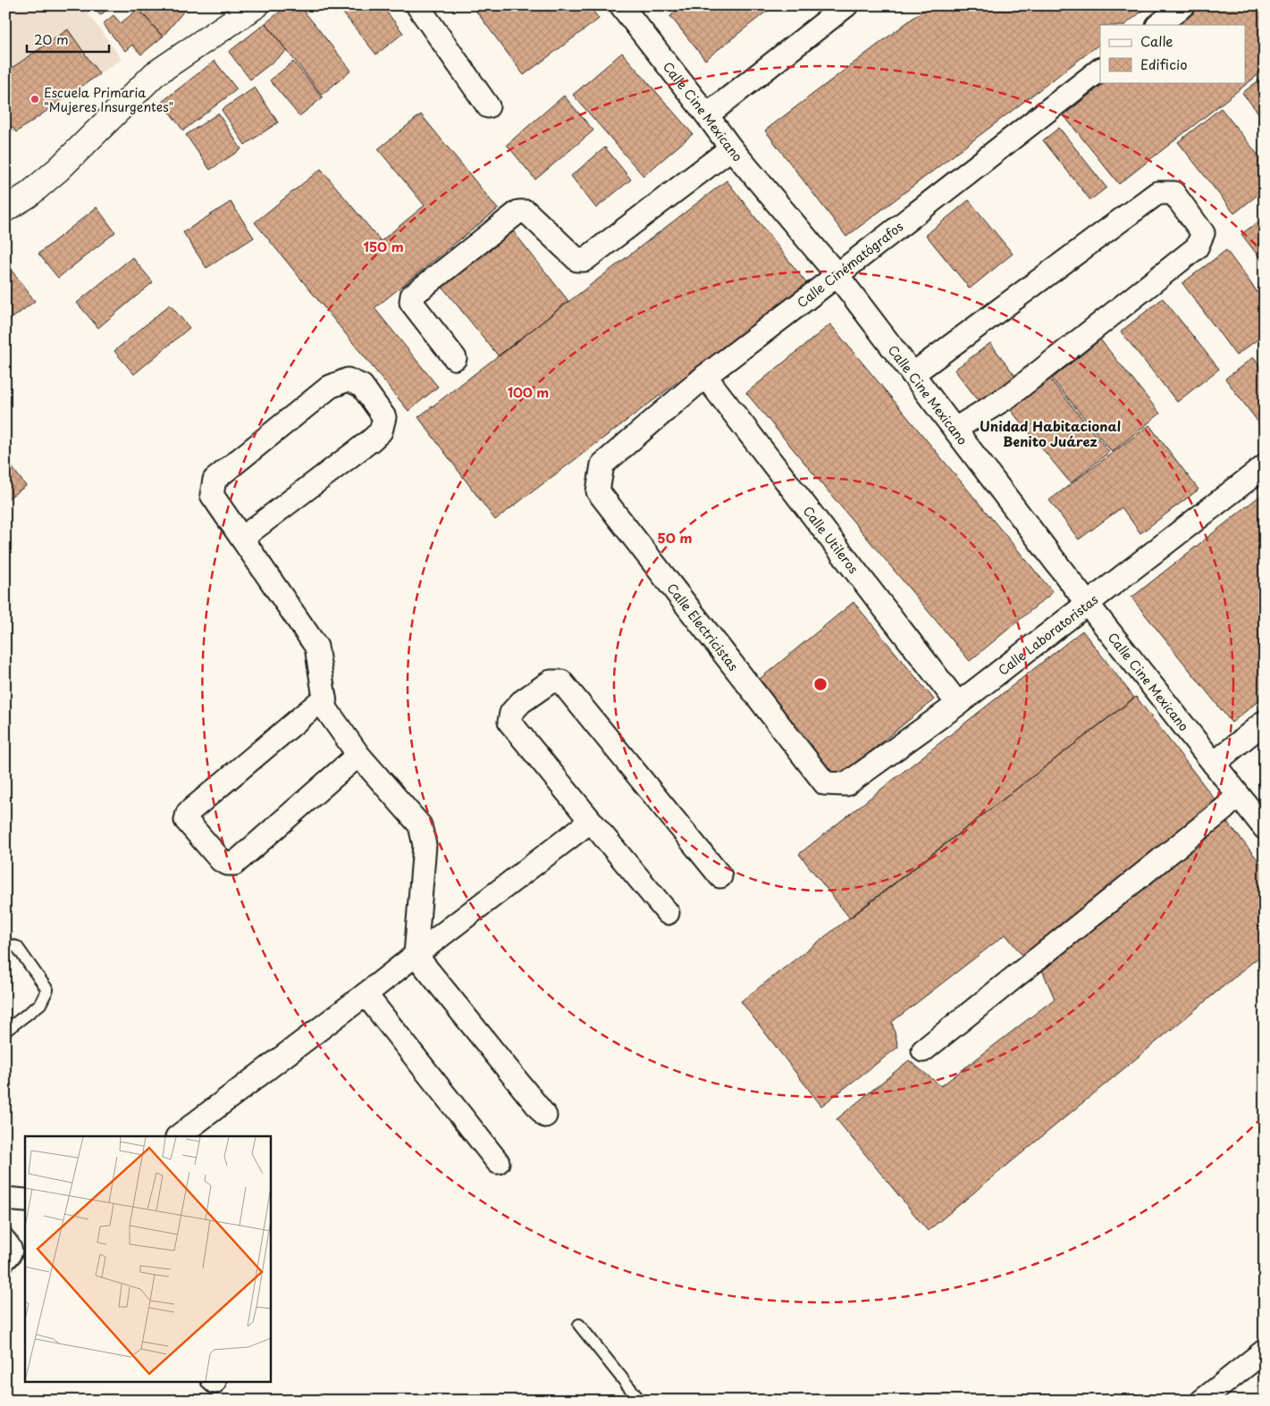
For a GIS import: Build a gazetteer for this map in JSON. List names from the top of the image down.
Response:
{
  "streets": {
    "street": [
      "Calle Cine Mexicano",
      "Calle Cinématógrafos",
      "Calle Utileros",
      "Calle Electricistas",
      "Calle Laboratoristas"
    ]
  },
  "crossings": [
    ["Calle Cine Mexicano", "Calle Cinématógrafos"],
    ["Calle Cine Mexicano", "Calle Laboratoristas"],
    ["Calle Cinématógrafos", "Calle Utileros"],
    ["Calle Cinématógrafos", "Calle Electricistas"],
    ["Calle Utileros", "Calle Laboratoristas"],
    ["Calle Electricistas", "Calle Laboratoristas"]
  ],
  "districts": ["Unidad Habitacional Benito Juárez"],
  "places": ["Escuela Primaria \"Mujeres Insurgentes\""],
  "legend": ["Calle", "Edificio"],
  "scale_bar": "20 m",
  "rings": ["150 m", "100 m", "50 m"]
}
